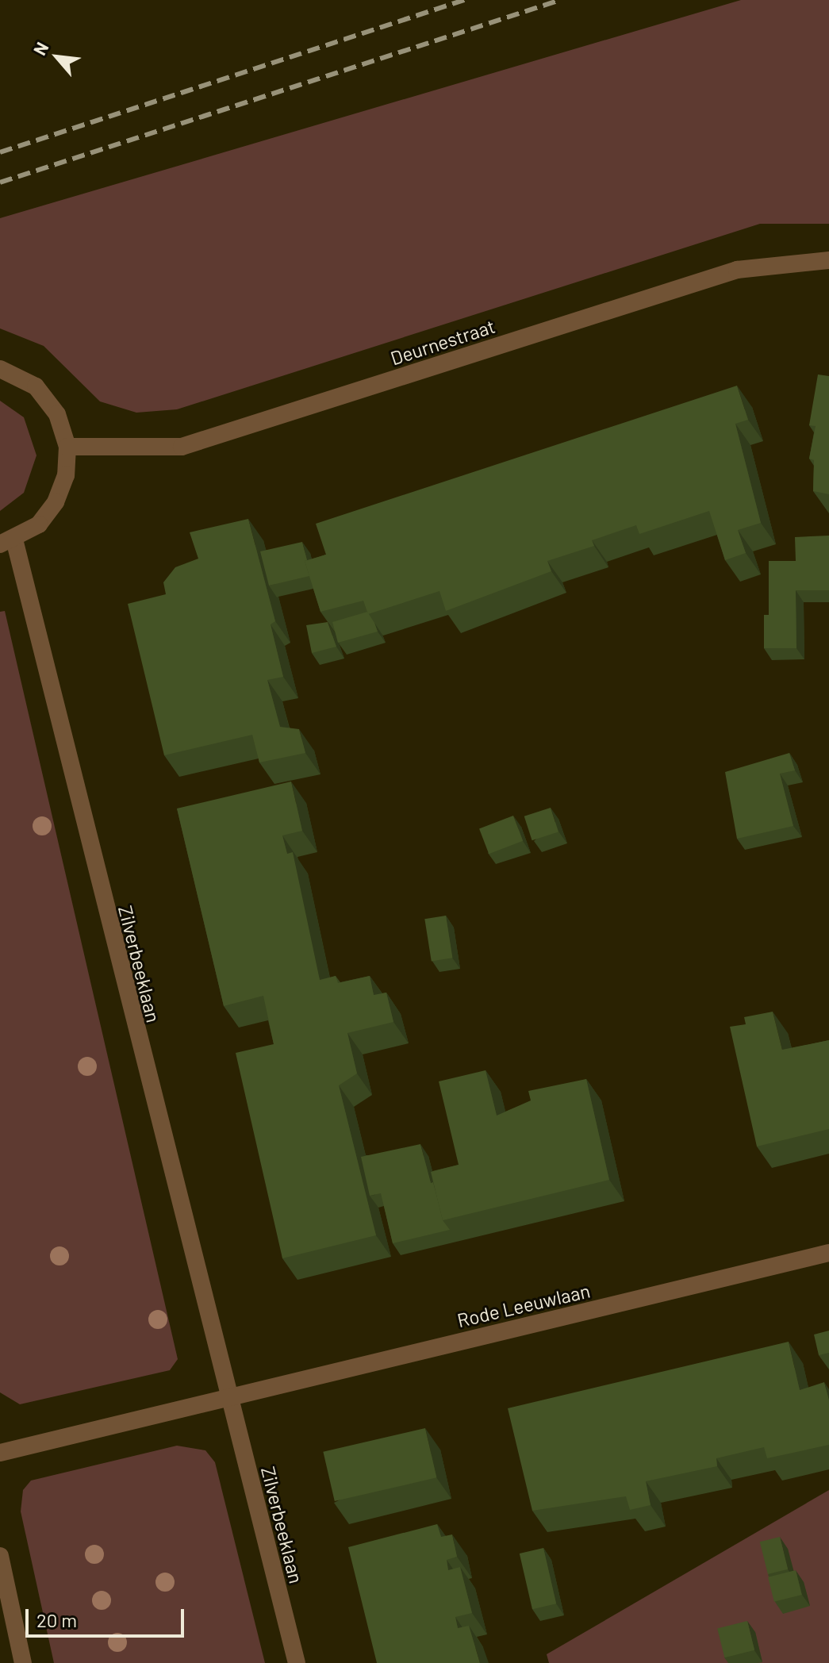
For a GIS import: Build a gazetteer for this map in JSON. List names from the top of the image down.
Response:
{
  "streets": {
    "street": ["Deurnestraat", "Zilverbeeklaan", "Rode Leeuwlaan"]
  },
  "crossings": [
    ["Zilverbeeklaan", "Rode Leeuwlaan"]
  ],
  "scale_bar": "20 m",
  "north": "top left"
}
